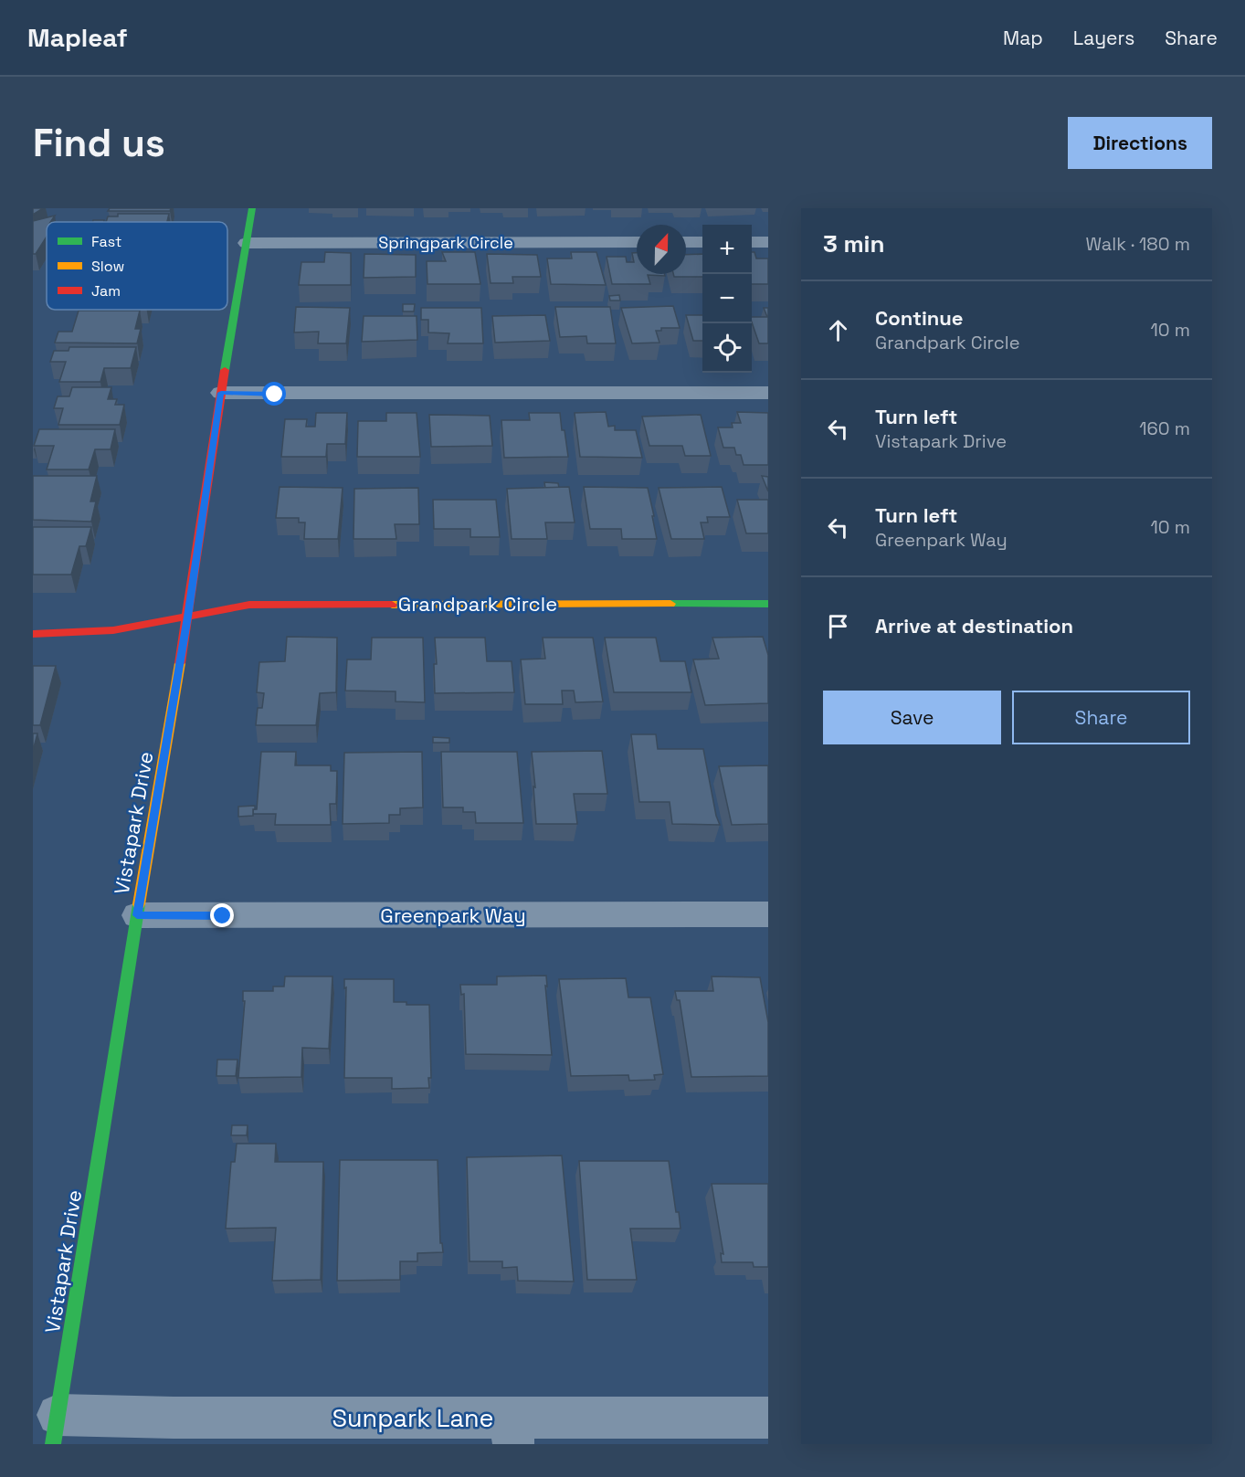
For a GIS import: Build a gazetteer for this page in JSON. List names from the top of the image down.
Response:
{
  "streets": {
    "street": [
      "Springpark Circle",
      "Grandpark Circle",
      "Vistapark Drive",
      "Greenpark Way",
      "Sunpark Lane"
    ]
  },
  "crossings": [
    ["Springpark Circle", "Vistapark Drive"],
    ["Grandpark Circle", "Vistapark Drive"],
    ["Vistapark Drive", "Greenpark Way"],
    ["Vistapark Drive", "Sunpark Lane"]
  ],
  "legend": ["Fast", "Slow", "Jam"],
  "north": "top",
  "page": {
    "header": "Mapleaf",
    "nav": ["Map", "Layers", "Share"],
    "buttons": [
      "Directions",
      ["Save", "Share"]
    ],
    "title": "Find us",
    "heading": ["3 min", "Walk · 180 m"],
    "map_buttons": ["+", "−"],
    "list": [
      ["Continue", "Grandpark Circle", "10 m"],
      ["Turn left", "Vistapark Drive", "160 m"],
      ["Turn left", "Greenpark Way", "10 m"],
      "Arrive at destination"
    ]
  }
}
